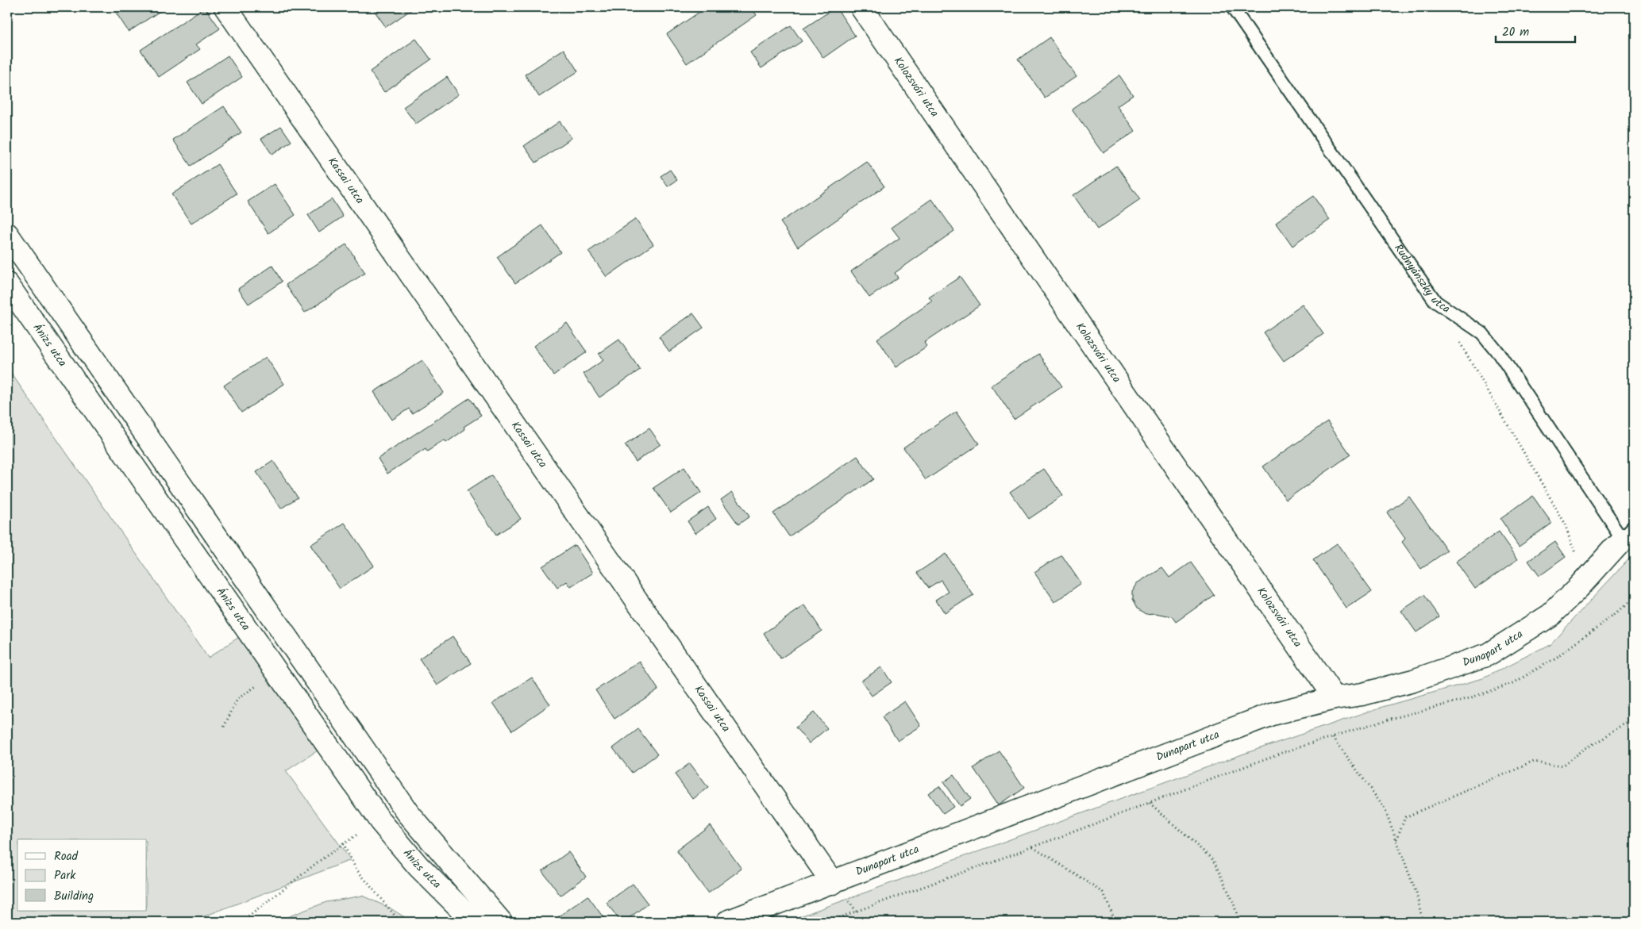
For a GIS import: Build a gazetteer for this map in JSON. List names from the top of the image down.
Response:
{
  "streets": {
    "street": [
      "Kolozsvári utca",
      "Kassai utca",
      "Ánizs utca",
      "Dunapart utca"
    ],
    "lane": ["Rudnyánszky utca"]
  },
  "crossings": [
    ["Kolozsvári utca", "Dunapart utca"],
    ["Kassai utca", "Dunapart utca"],
    ["Rudnyánszky utca", "Dunapart utca"]
  ],
  "legend": ["Road", "Park", "Building"],
  "scale_bar": "20 m"
}
